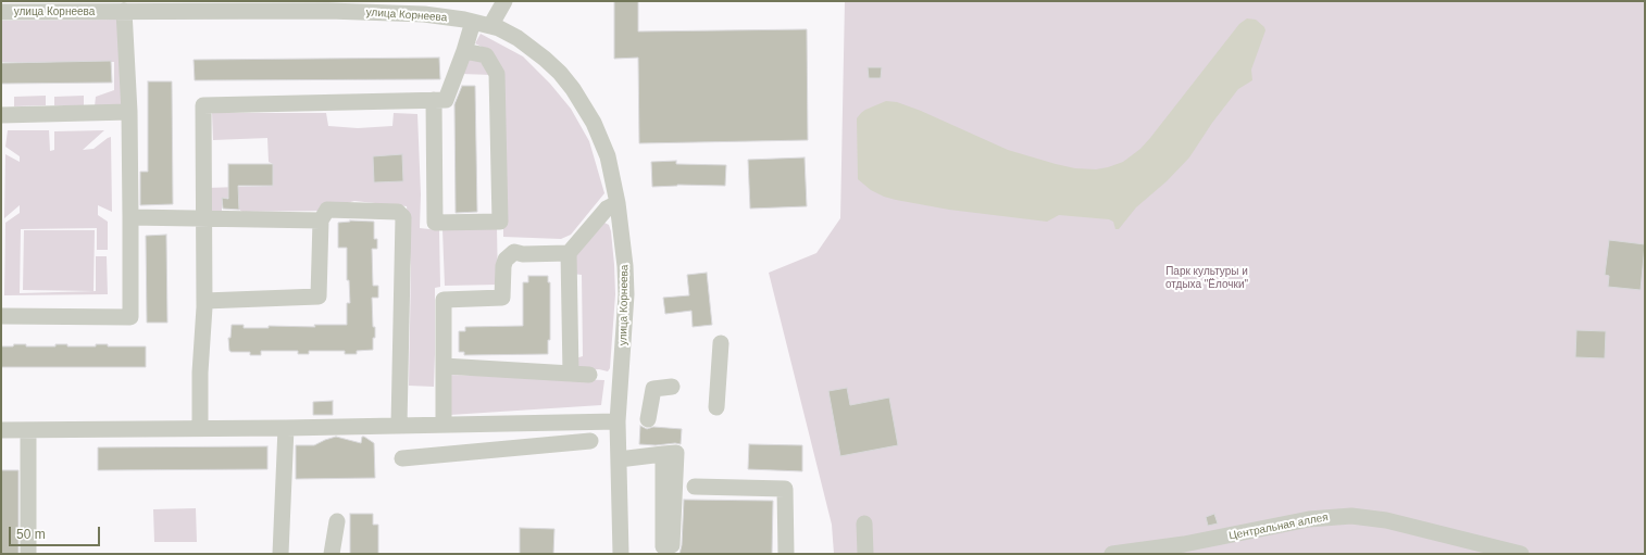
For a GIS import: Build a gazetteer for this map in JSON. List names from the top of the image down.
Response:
{
  "streets": {
    "street": ["улица Корнеева", "Центральная аллея"]
  },
  "parks": ["Парк культуры и отдыха \"Ёлочки\""],
  "scale_bar": "50 m"
}
